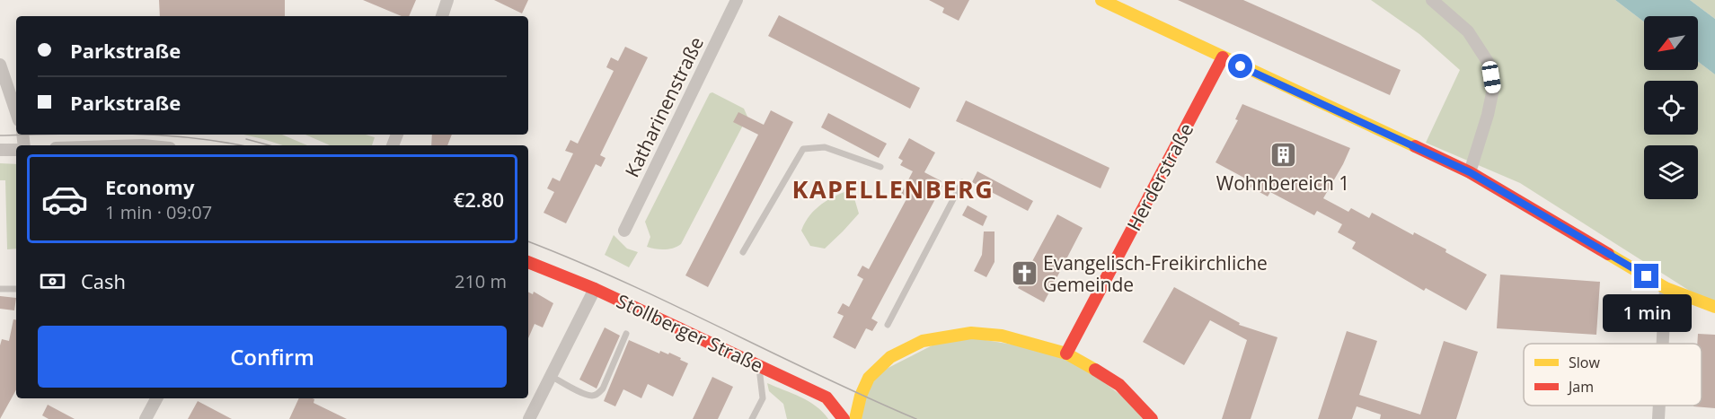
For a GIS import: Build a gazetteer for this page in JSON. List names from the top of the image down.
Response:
{
  "streets": {
    "street": ["Katharinenstraße", "Herderstraße", "Stollberger Straße"]
  },
  "districts": ["KAPELLENBERG"],
  "places": {
    "building": ["Wohnbereich 1"],
    "church": ["Evangelisch-Freikirchliche Gemeinde"]
  },
  "legend": ["Slow", "Jam"],
  "north": "bottom left",
  "page": {
    "banner": ["Parkstraße", "Parkstraße"],
    "list": [
      {
        "name": "Economy",
        "note": "1 min · 09:07",
        "value": "€2.80"
      }
    ],
    "pay": ["Cash", "210 m"],
    "bubble": "1 min",
    "buttons": "Confirm"
  }
}
